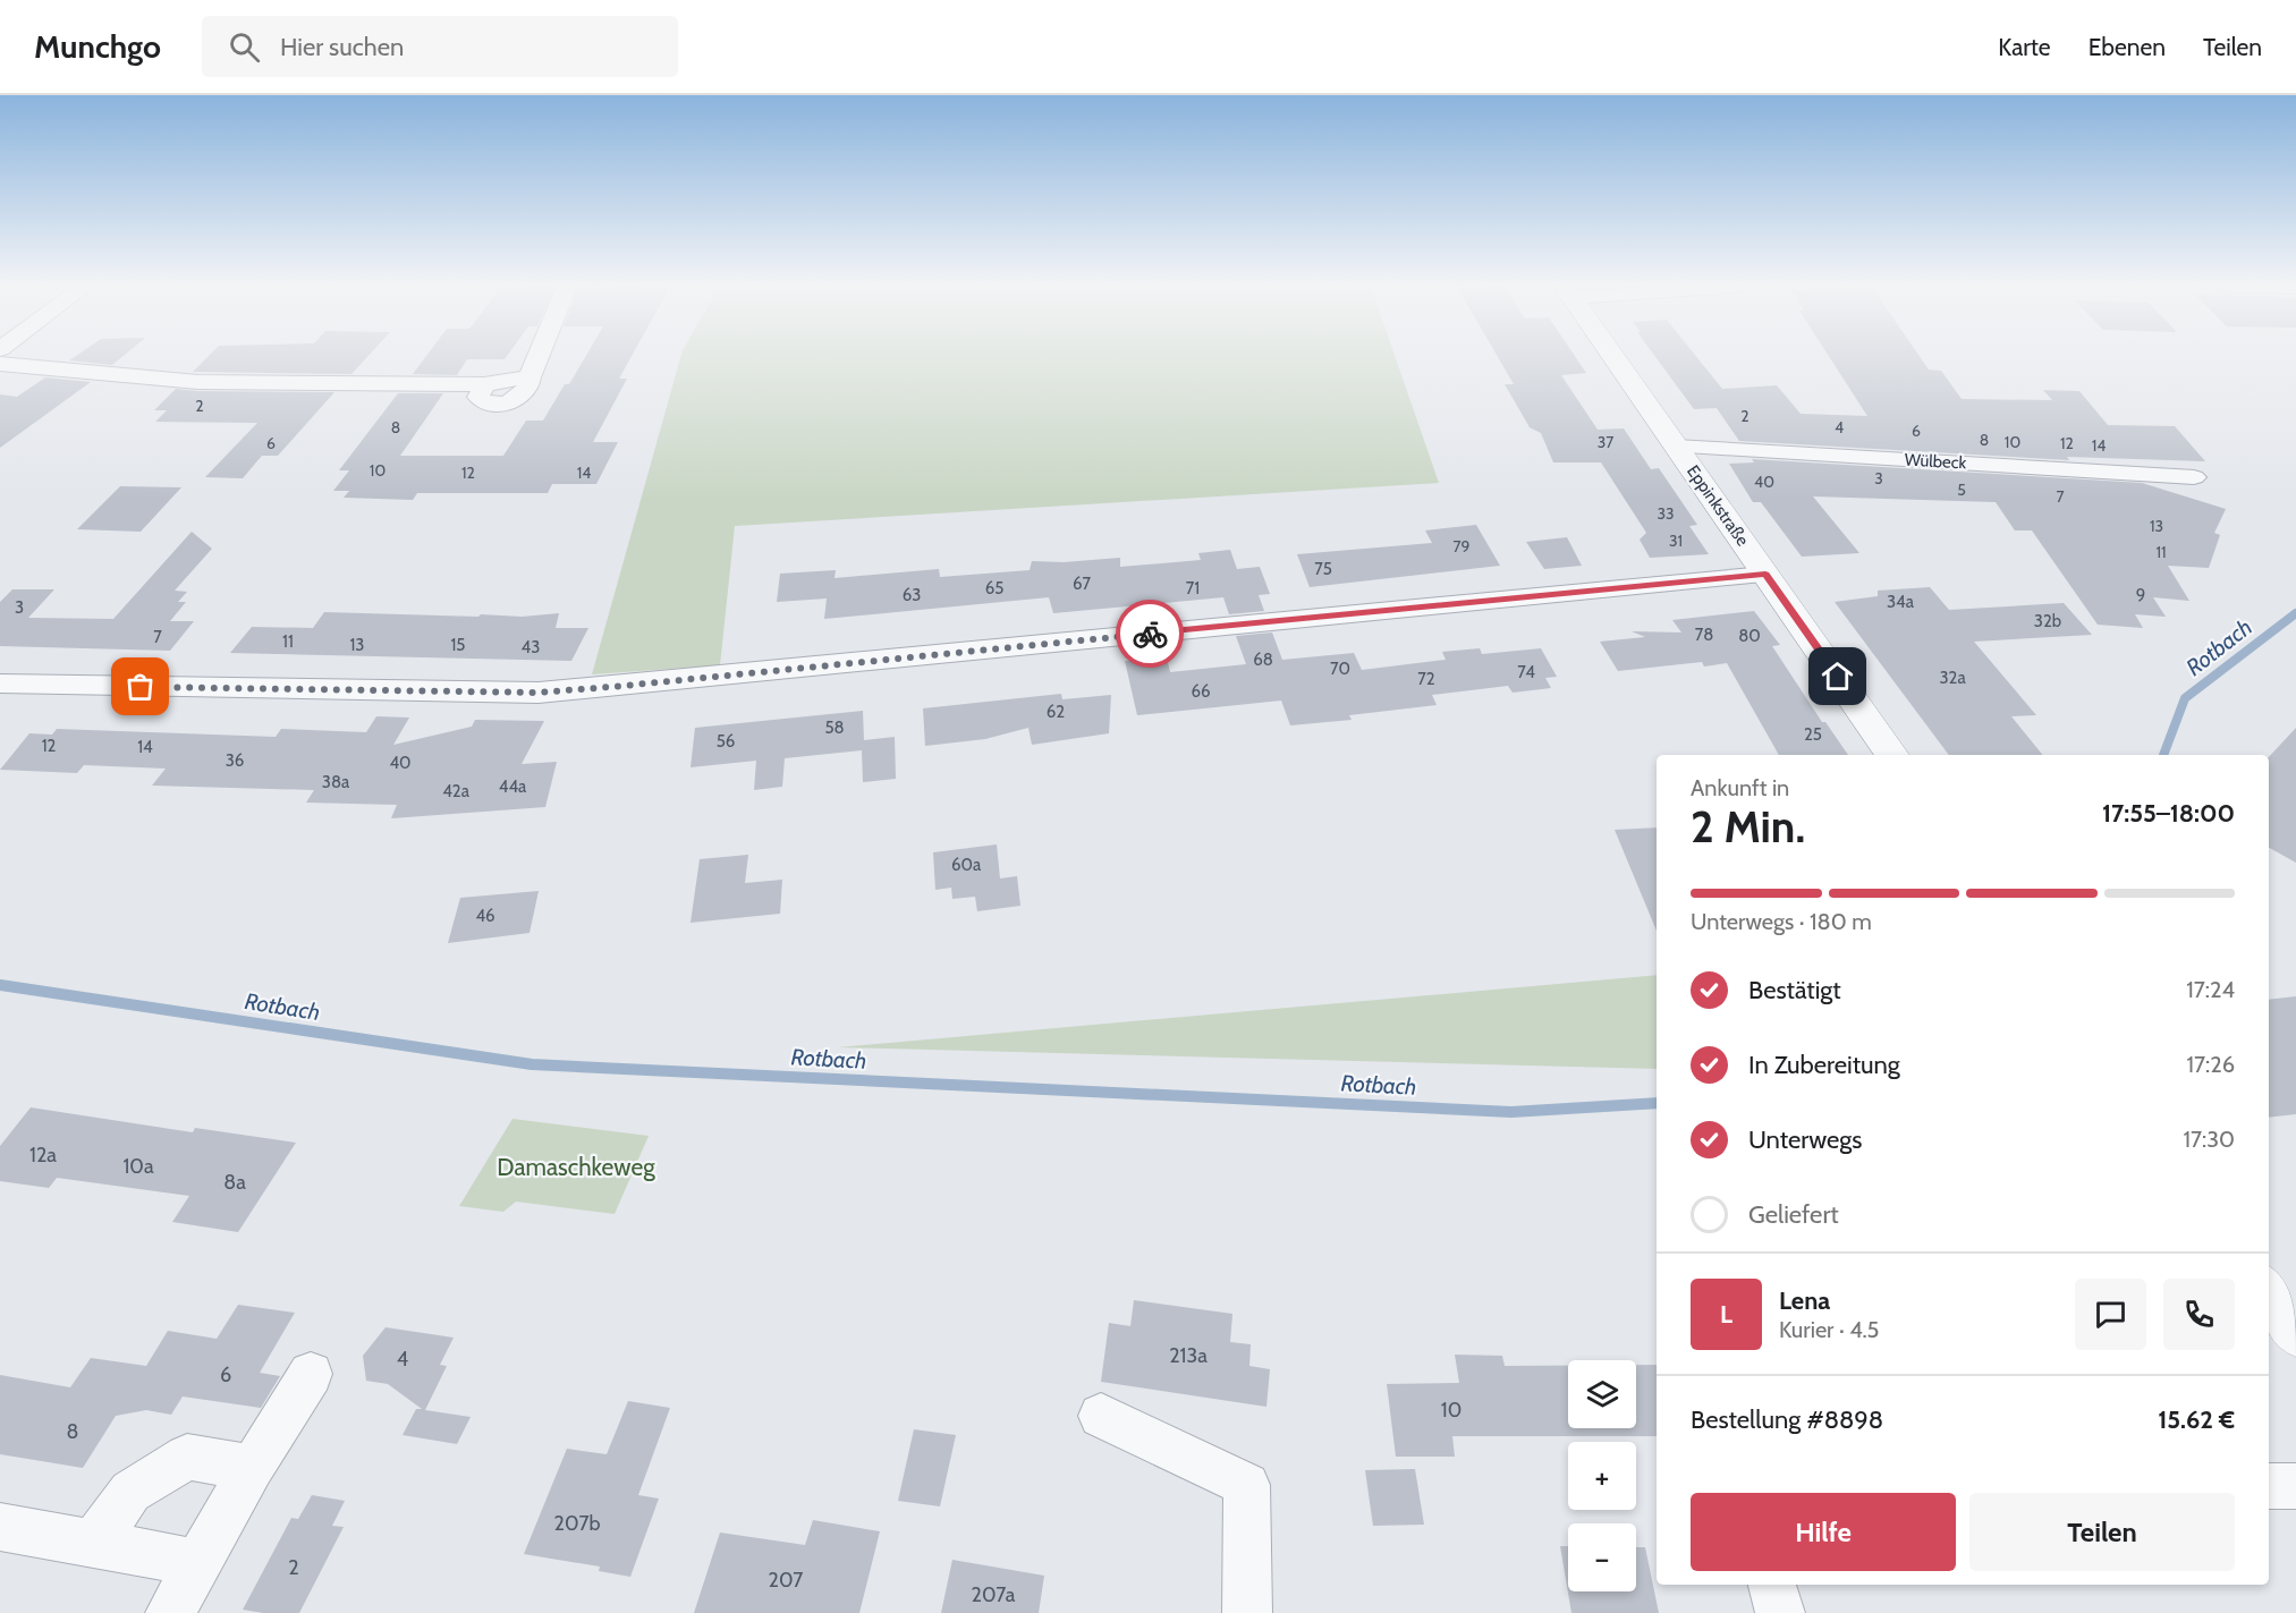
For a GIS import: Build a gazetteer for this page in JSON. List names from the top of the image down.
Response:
{
  "streets": {
    "street": ["Wülbeck", "Eppinkstraße"]
  },
  "crossings": [
    ["Wülbeck", "Eppinkstraße"]
  ],
  "water": ["Rotbach"],
  "parks": ["Damaschkeweg"],
  "house_numbers": [
    "2",
    "2",
    "8",
    "4",
    "6",
    "8",
    "37",
    "10",
    "6",
    "12",
    "14",
    "10",
    "12",
    "14",
    "3",
    "40",
    "5",
    "7",
    "33",
    "13",
    "31",
    "79",
    "11",
    "75",
    "67",
    "65",
    "71",
    "63",
    "9",
    "34a",
    "3",
    "32b",
    "78",
    "80",
    "7",
    "11",
    "13",
    "15",
    "43",
    "68",
    "70",
    "74",
    "32a",
    "72",
    "66",
    "62",
    "58",
    "25",
    "56",
    "12",
    "14",
    "36",
    "40",
    "38a",
    "44a",
    "42a",
    "60a",
    "46",
    "12a",
    "10a",
    "8a",
    "213a",
    "4",
    "6",
    "10",
    "8",
    "207b",
    "2",
    "207",
    "207a"
  ],
  "page": {
    "header": "Munchgo",
    "search": "Hier suchen",
    "nav": ["Karte", "Ebenen", "Teilen"],
    "heading": ["2 Min.", "Ankunft in", "17:55–18:00"],
    "panel": [
      "Lena",
      "Kurier · 4.5",
      "Bestellung #8898",
      "15.62 €"
    ],
    "bar": "Unterwegs · 180 m",
    "list": [
      ["Bestätigt", "17:24"],
      ["In Zubereitung", "17:26"],
      ["Unterwegs", "17:30"],
      "Geliefert"
    ],
    "round": "L",
    "map_buttons": ["+", "−"],
    "buttons": ["Hilfe", "Teilen"]
  }
}
